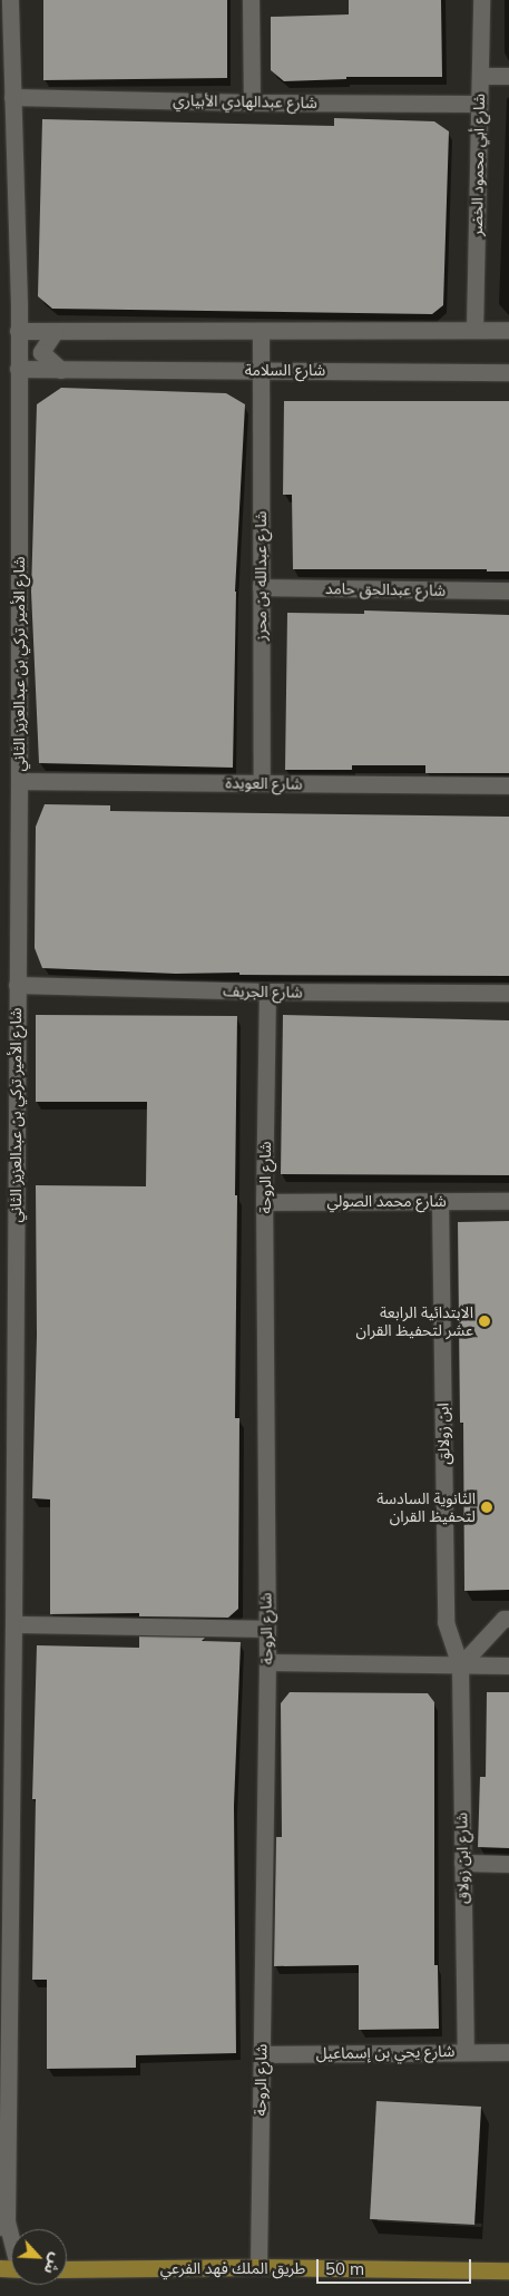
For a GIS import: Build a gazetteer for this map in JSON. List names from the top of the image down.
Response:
{
  "streets": {
    "main road": ["طريق الملك فهد الفرعي"],
    "street": [
      "شارع عبدالهادي الأبياري",
      "شارع أبي محمود الخضر",
      "شارع السلامة",
      "شارع عبدالله بن محرز",
      "شارع عبدالحق حامد",
      "شارع الأمير تركي بن عبدالعزيز الثاني",
      "شارع العويدة",
      "شارع الجريف",
      "شارع الروحة",
      "شارع محمد الصولي",
      "ابن زولالق",
      "شارع ابن زولاق",
      "شارع يحي بن إسماعيل"
    ]
  },
  "crossings": [
    ["شارع عبدالهادي الأبياري", "شارع أبي محمود الخضر"],
    ["شارع عبدالهادي الأبياري", "شارع الأمير تركي بن عبدالعزيز الثاني"],
    ["شارع السلامة", "شارع عبدالله بن محرز"],
    ["شارع السلامة", "شارع الأمير تركي بن عبدالعزيز الثاني"],
    ["شارع عبدالله بن محرز", "شارع عبدالحق حامد"],
    ["شارع عبدالله بن محرز", "شارع العويدة"],
    ["شارع الأمير تركي بن عبدالعزيز الثاني", "شارع العويدة"],
    ["شارع الأمير تركي بن عبدالعزيز الثاني", "شارع الجريف"],
    ["شارع الجريف", "شارع الروحة"],
    ["شارع الروحة", "شارع محمد الصولي"],
    ["شارع الروحة", "شارع يحي بن إسماعيل"],
    ["شارع الروحة", "طريق الملك فهد الفرعي"],
    ["شارع محمد الصولي", "ابن زولالق"],
    ["ابن زولالق", "شارع ابن زولاق"],
    ["شارع ابن زولاق", "شارع يحي بن إسماعيل"]
  ],
  "places": ["الابتدائية الرابعة عشر لتحفيظ القران", "الثانوية السادسة لتحفيظ القران"],
  "scale_bar": "50 m",
  "north": "bottom right"
}
